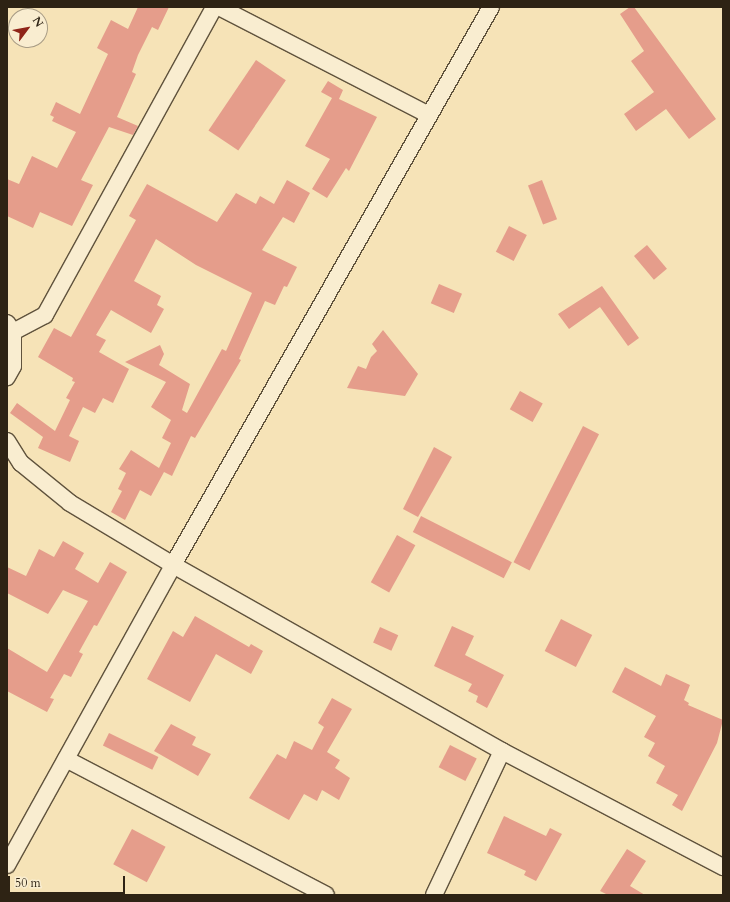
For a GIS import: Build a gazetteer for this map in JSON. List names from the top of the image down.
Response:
{
  "scale_bar": "50 m",
  "north": "top right"
}
